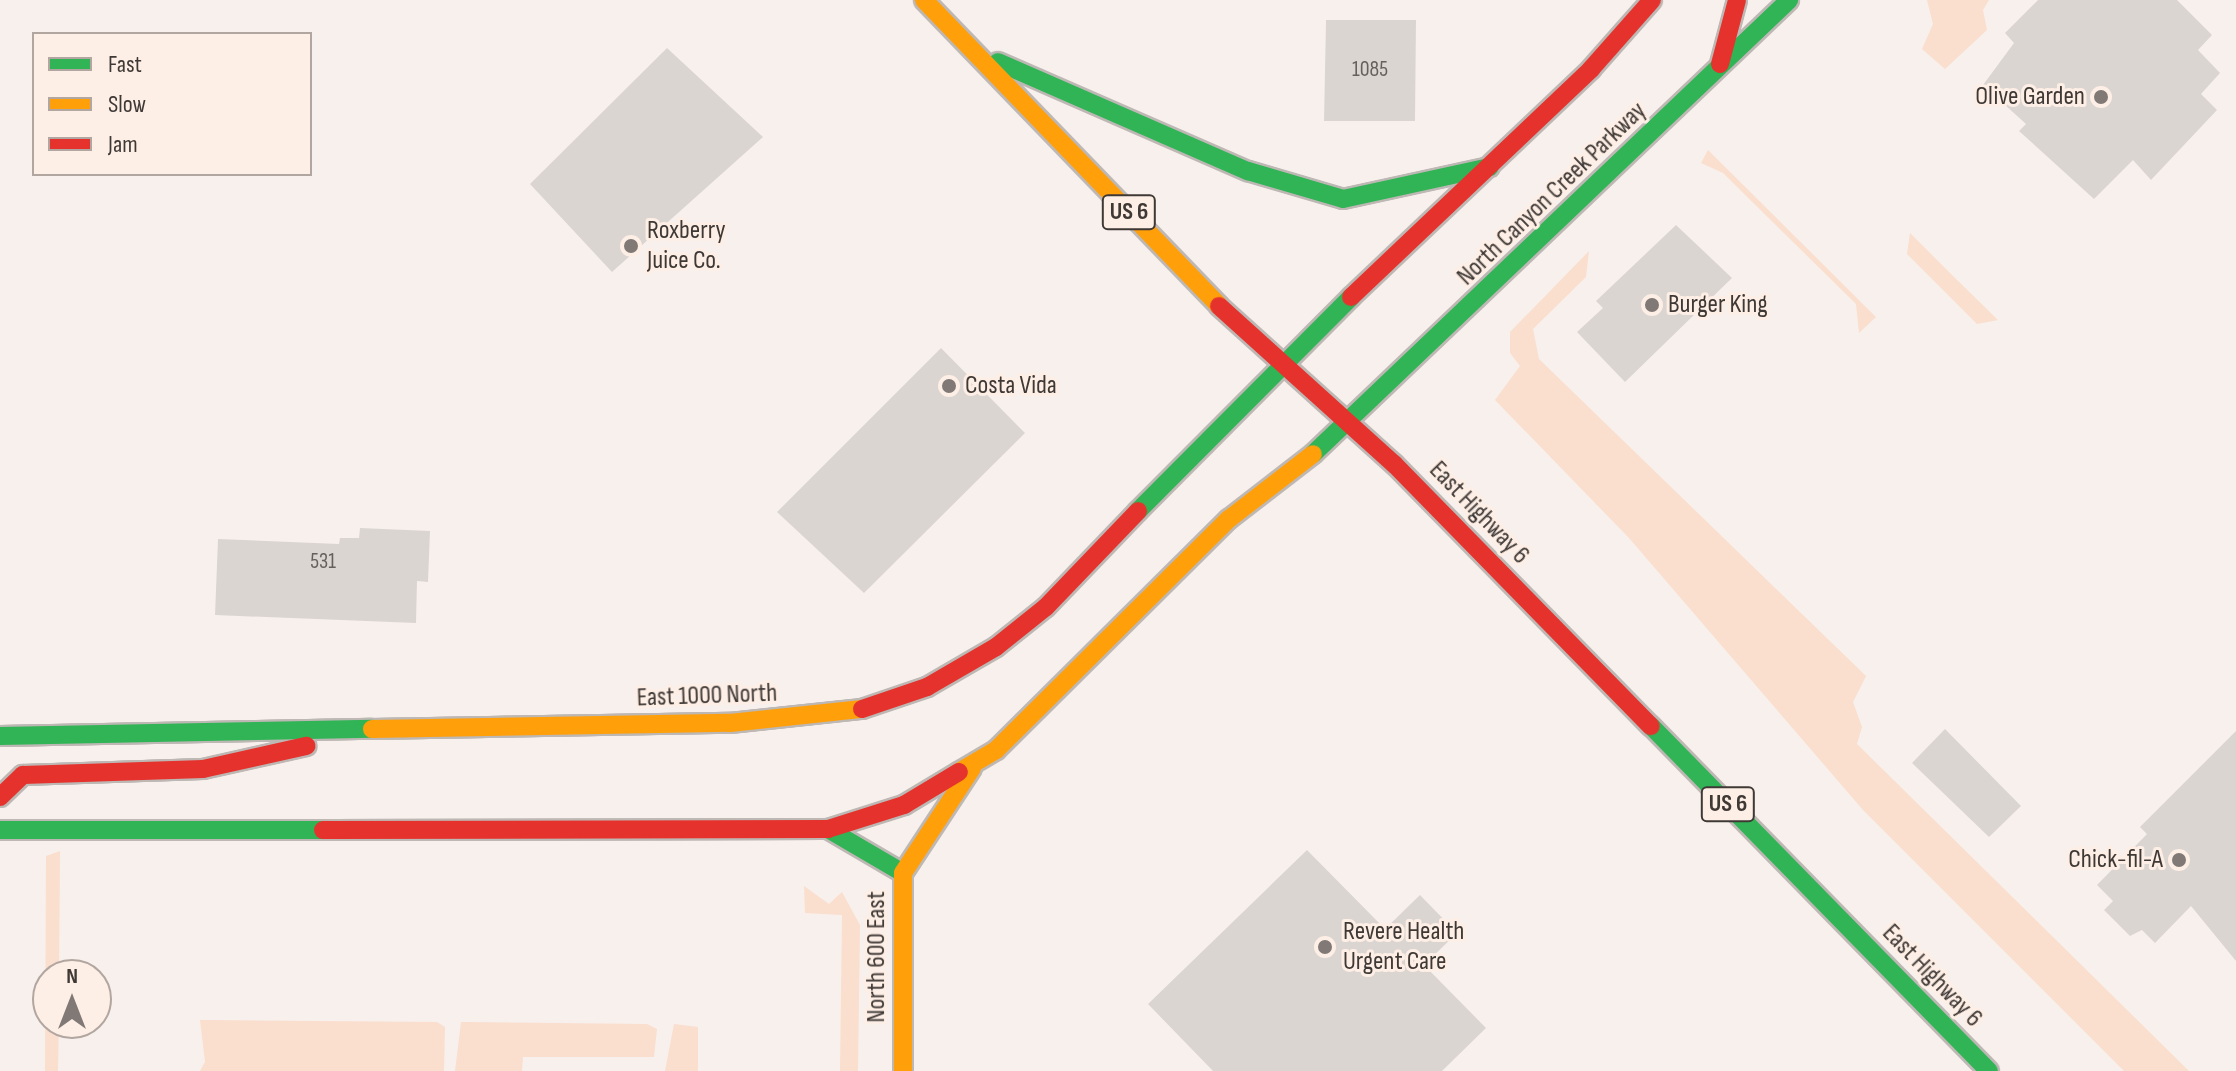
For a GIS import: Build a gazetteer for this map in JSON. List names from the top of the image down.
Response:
{
  "streets": {
    "main road": [
      "North Canyon Creek Parkway",
      "US 6",
      "East Highway 6",
      "East 1000 North",
      "North 600 East"
    ]
  },
  "crossings": [
    ["North Canyon Creek Parkway", "East Highway 6"],
    ["East Highway 6", "East 1000 North"]
  ],
  "places": [
    "Olive Garden",
    "Roxberry Juice Co.",
    "Burger King",
    "Costa Vida",
    "Chick-fil-A",
    "Revere Health Urgent Care"
  ],
  "house_numbers": ["1085", "531"],
  "legend": ["Fast", "Slow", "Jam"],
  "north": "top"
}
